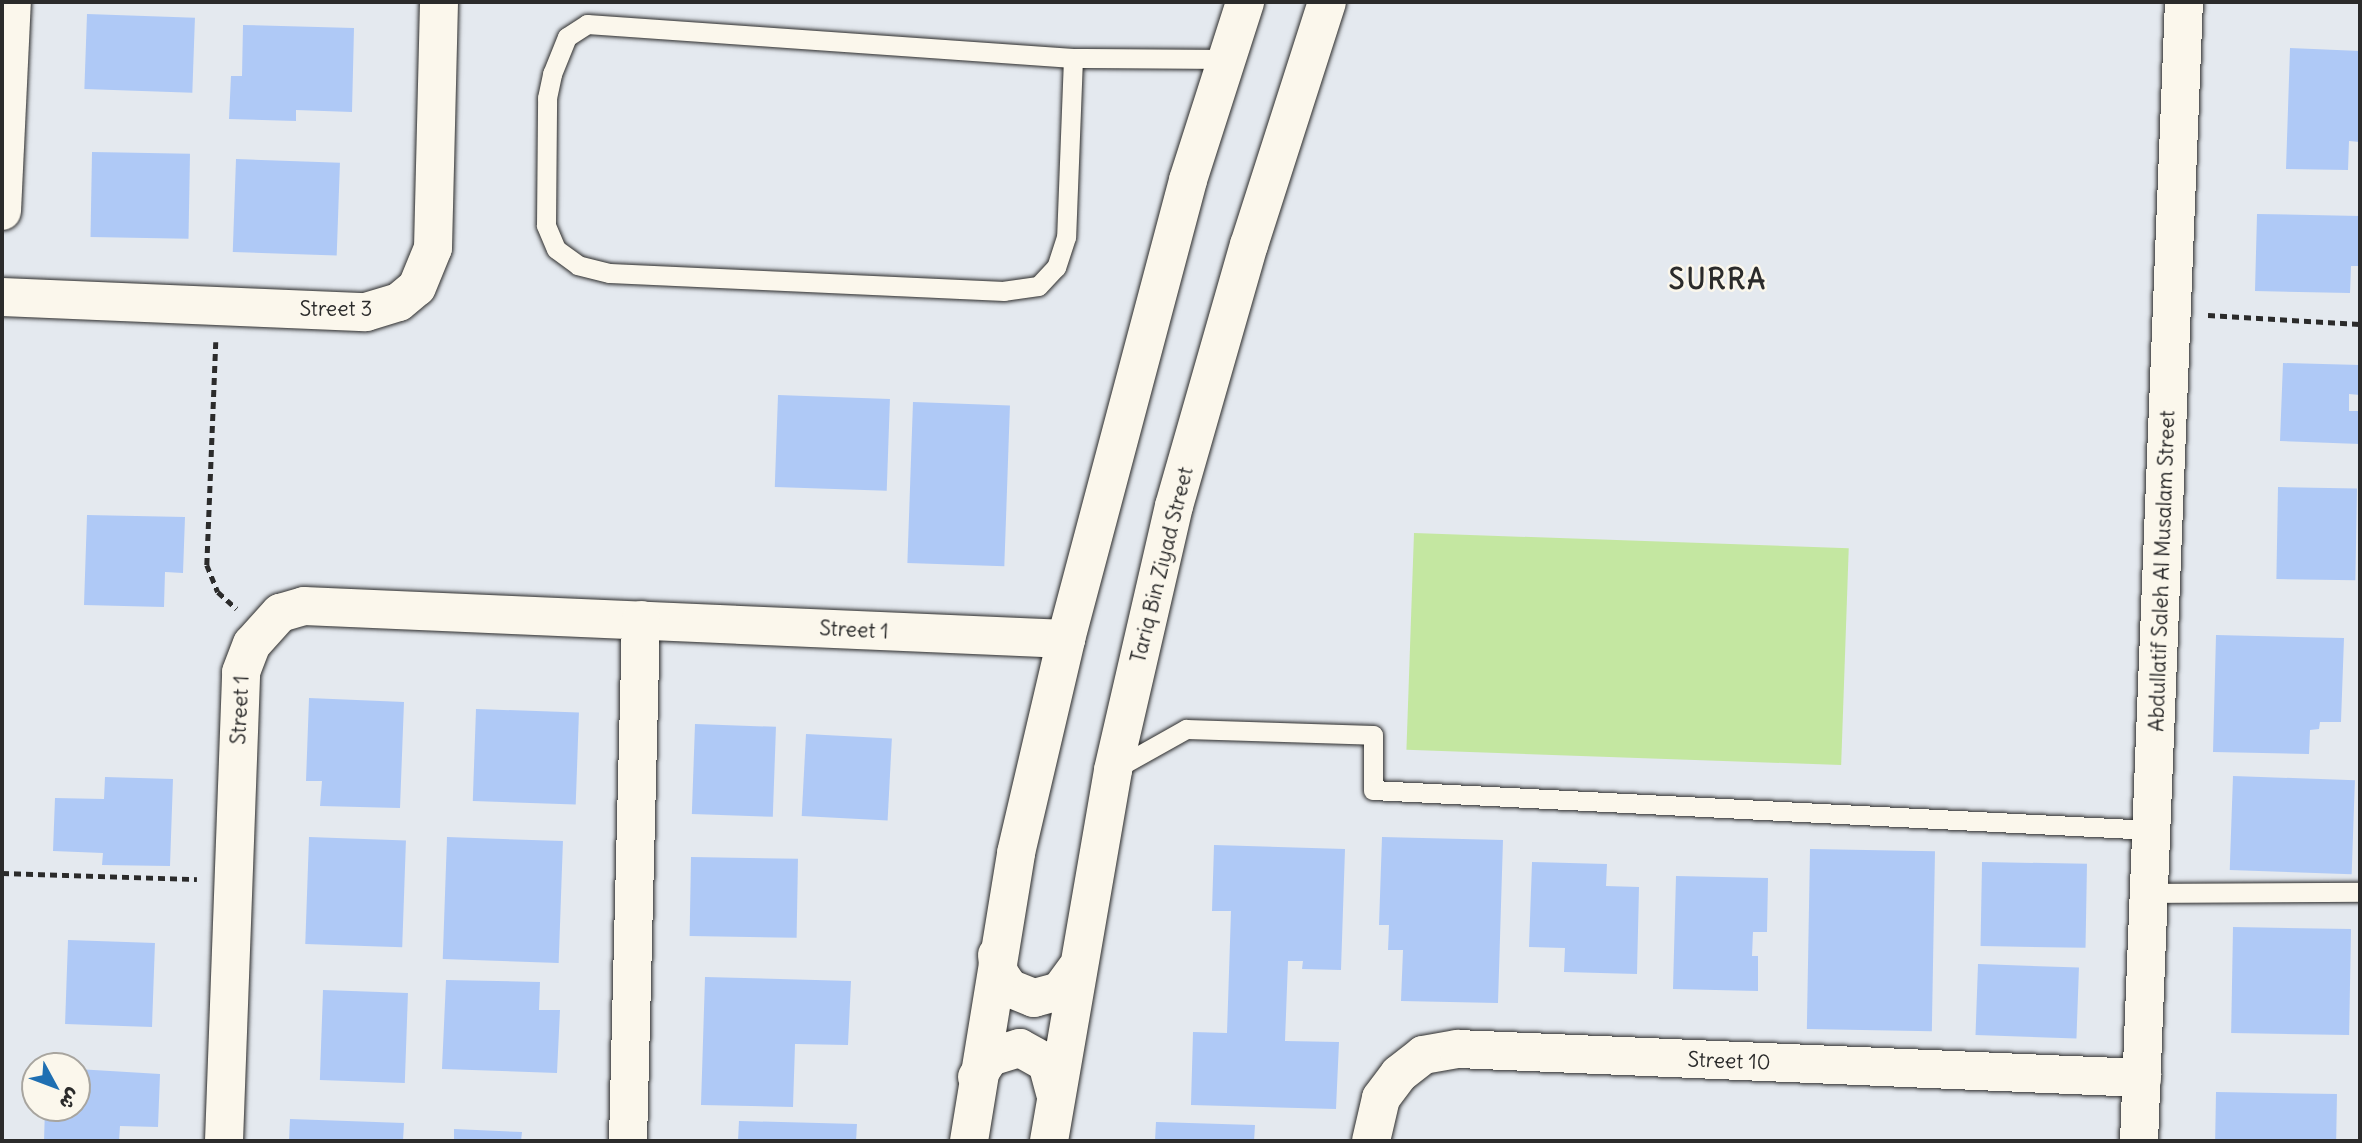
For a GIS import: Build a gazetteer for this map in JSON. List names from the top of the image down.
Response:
{
  "streets": {
    "street": [
      "Street 3",
      "Tariq Bin Ziyad Street",
      "Abdullatif Saleh Al Musalam Street",
      "Street 1",
      "Street 10"
    ]
  },
  "crossings": [
    ["Abdullatif Saleh Al Musalam Street", "Street 10"]
  ],
  "districts": ["SURRA"],
  "north": "bottom right"
}
